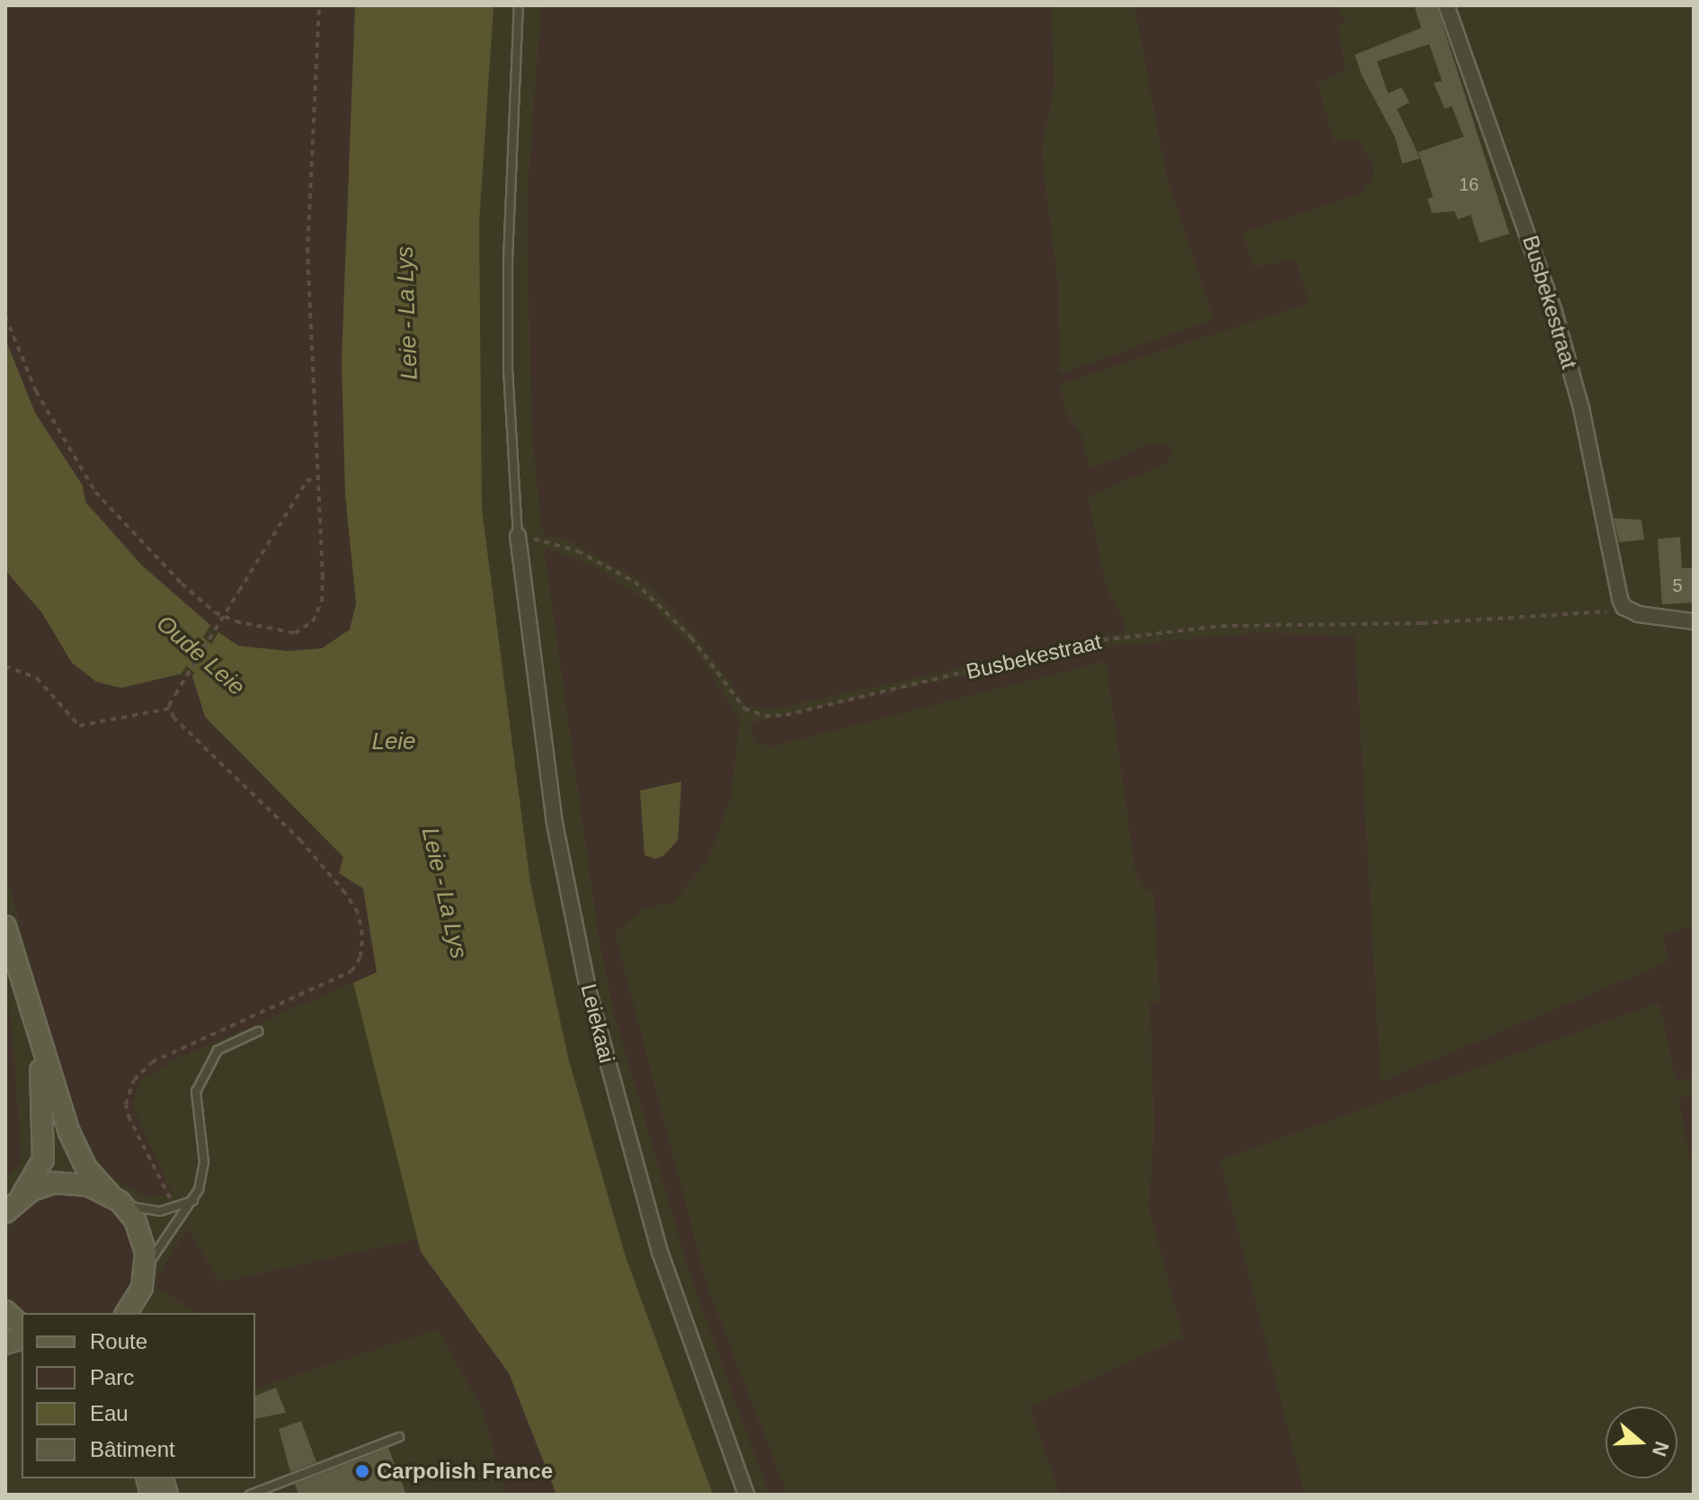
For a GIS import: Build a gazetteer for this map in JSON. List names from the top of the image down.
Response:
{
  "streets": {
    "street": ["Busbekestraat", "Leiekaai"]
  },
  "crossings": [
    ["Busbekestraat", "Leiekaai"]
  ],
  "water": ["Leie - La Lys", "Oude Leie", "Leie"],
  "places": ["Carpolish France"],
  "house_numbers": ["16", "5"],
  "legend": [
    "Route",
    "Parc",
    "Eau",
    "Bâtiment"
  ],
  "north": "right"
}
